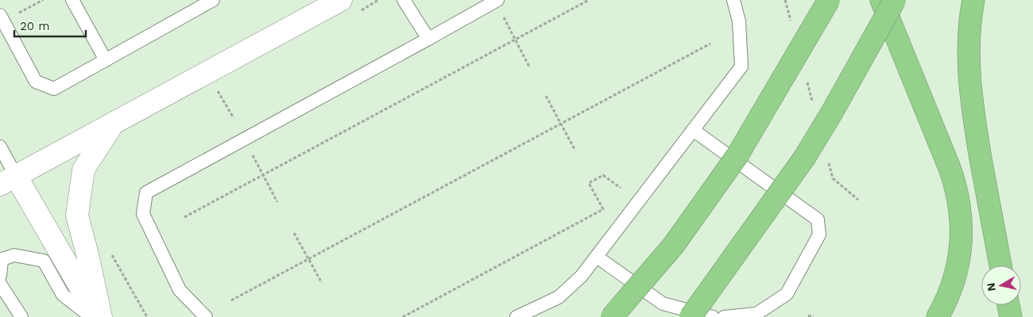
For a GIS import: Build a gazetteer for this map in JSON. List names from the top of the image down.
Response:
{
  "scale_bar": "20 m",
  "north": "left"
}
